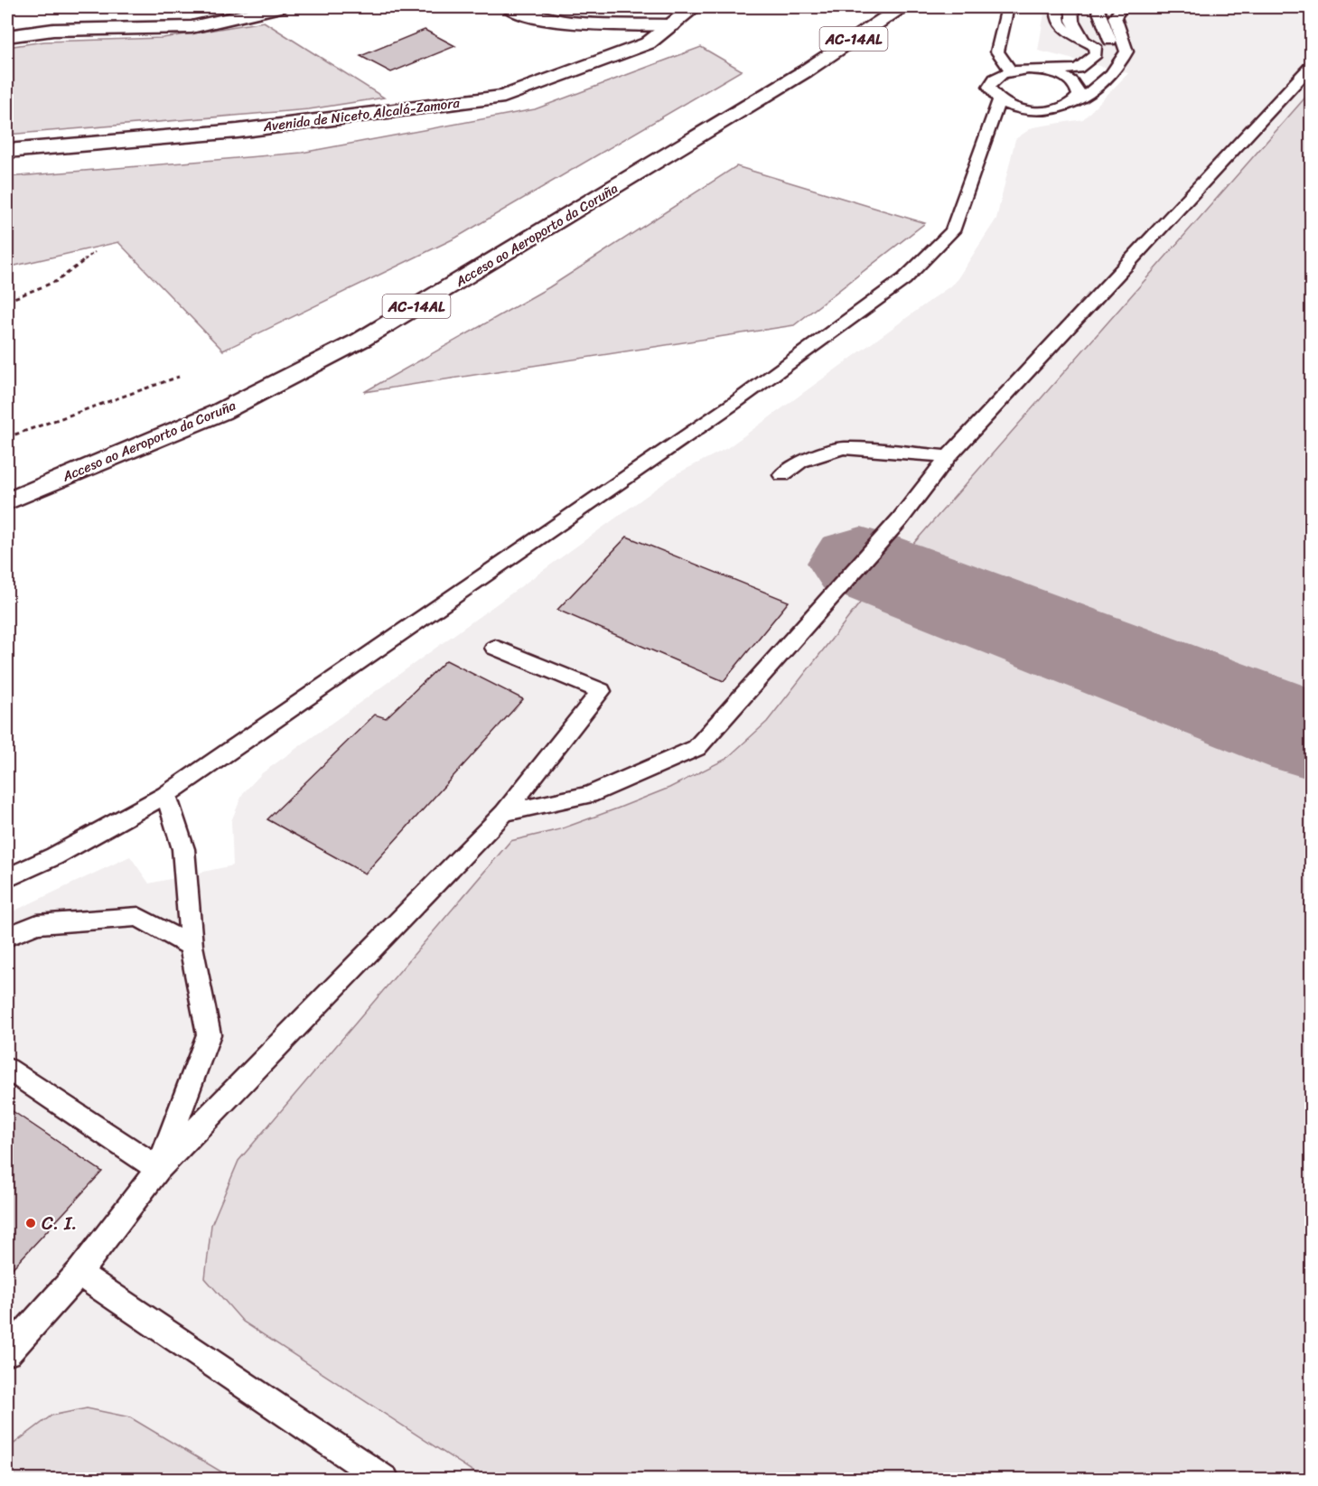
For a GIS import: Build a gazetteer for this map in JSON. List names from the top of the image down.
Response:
{
  "streets": {
    "main road": ["AC-14AL", "Avenida de Niceto Alcalá-Zamora", "Acceso ao Aeroporto da Coruña"]
  },
  "places": ["C. I."]
}
